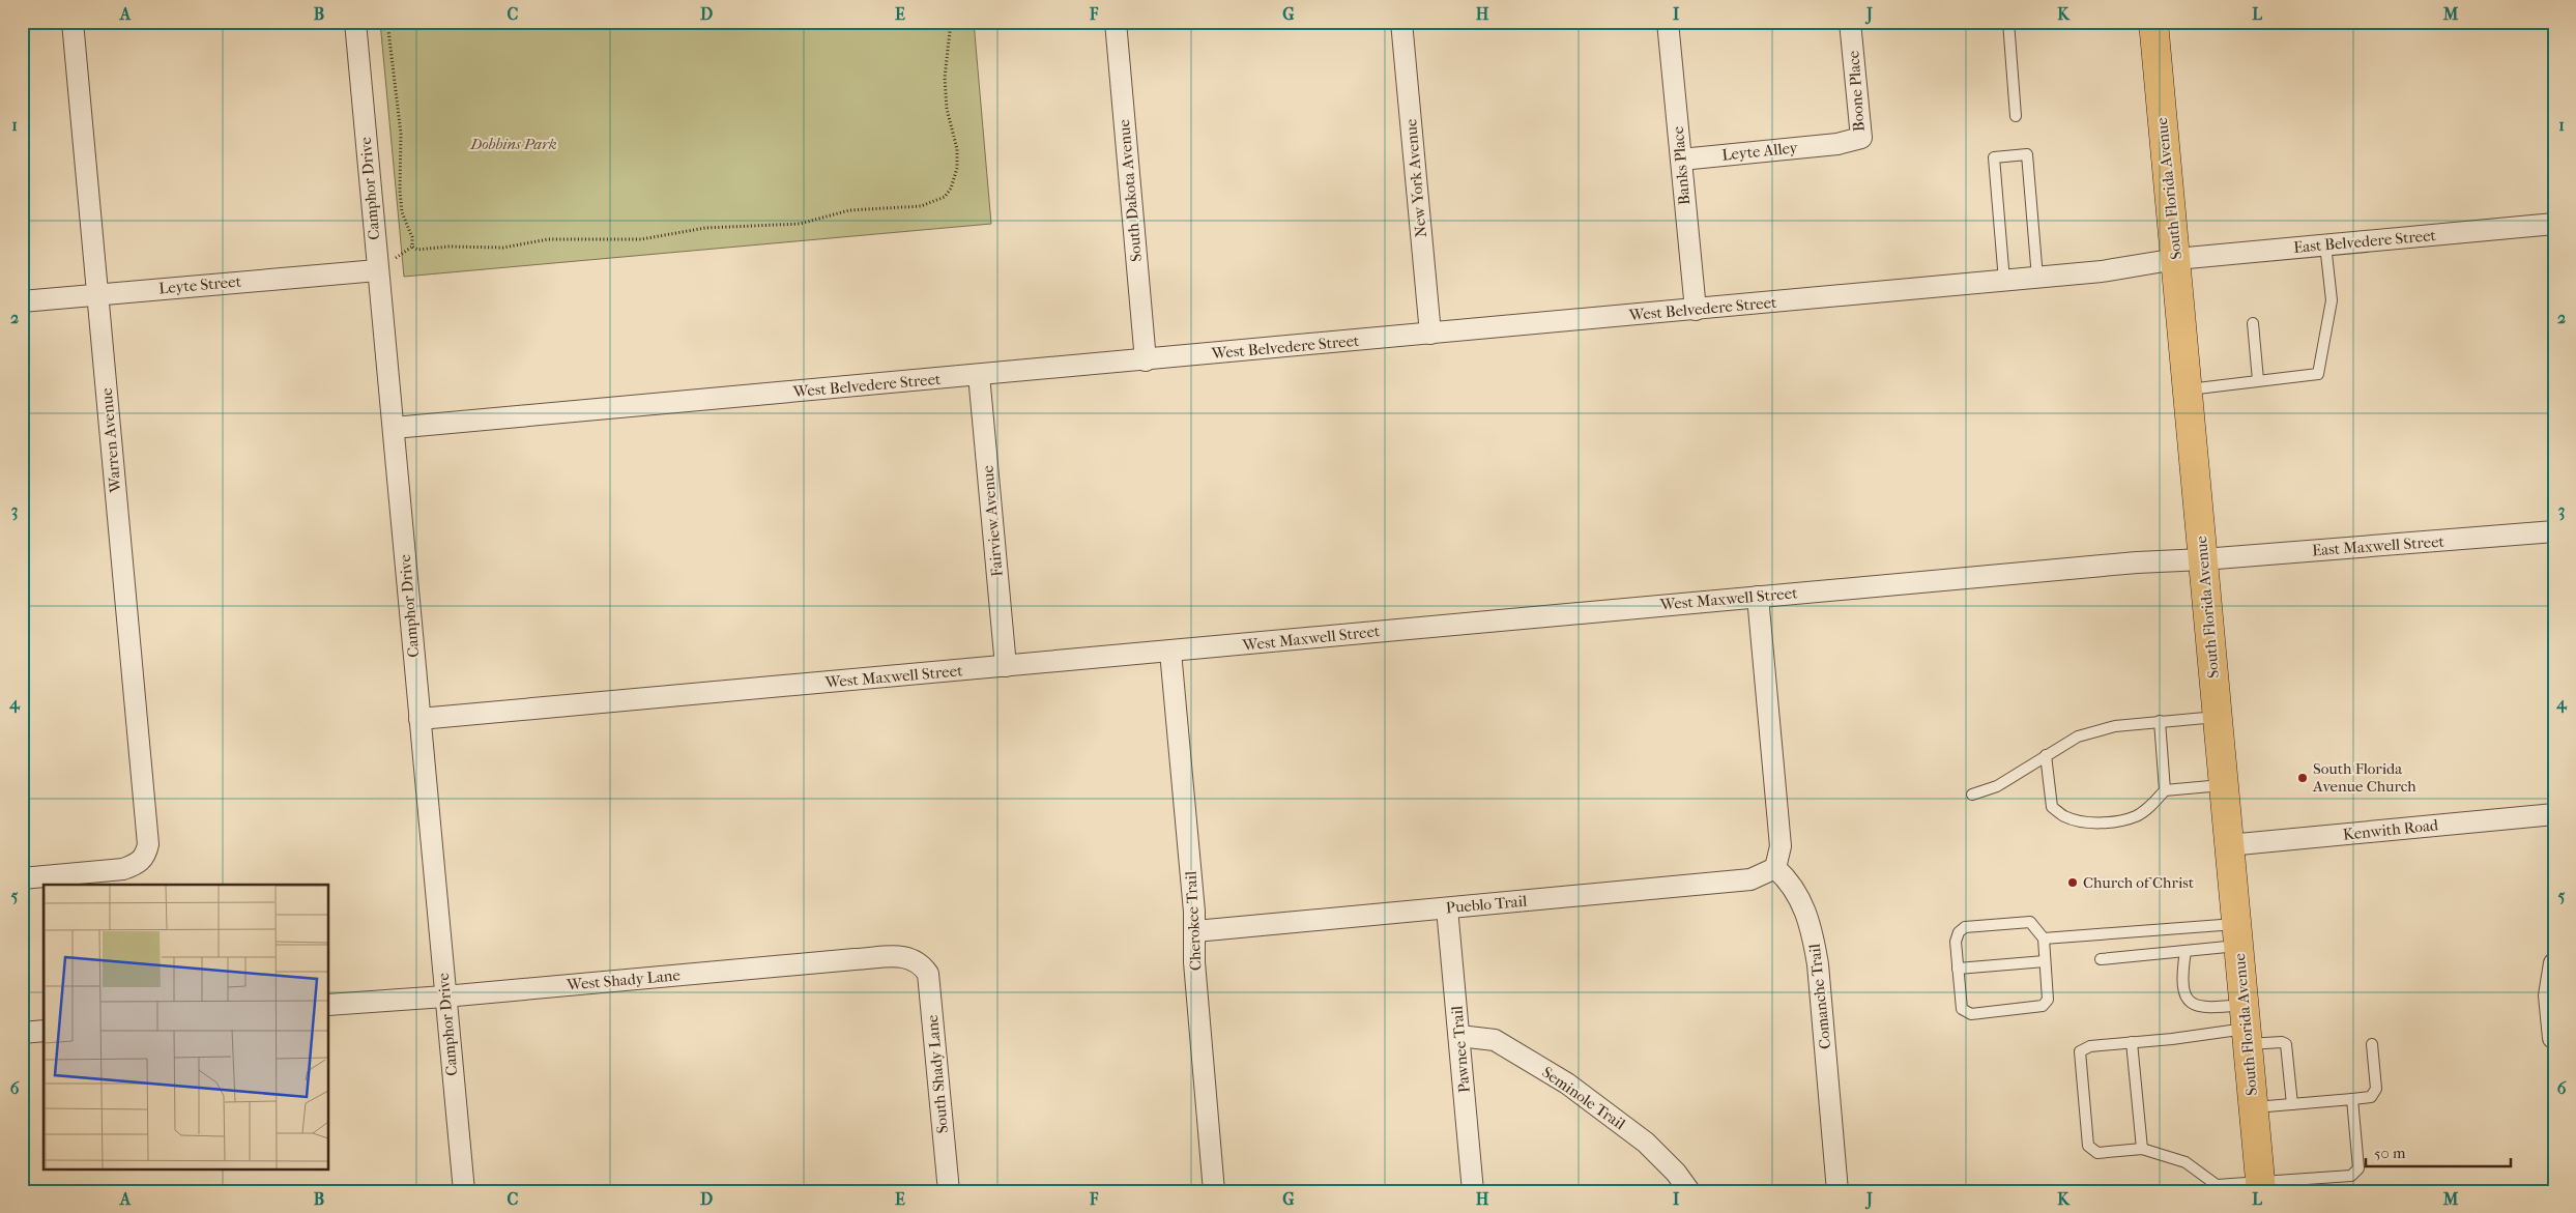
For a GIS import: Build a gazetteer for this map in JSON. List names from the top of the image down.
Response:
{
  "streets": {
    "main road": ["South Florida Avenue"],
    "street": [
      "Boone Place",
      "Leyte Alley",
      "Banks Place",
      "New York Avenue",
      "Camphor Drive",
      "South Dakota Avenue",
      "East Belvedere Street",
      "Leyte Street",
      "West Belvedere Street",
      "Warren Avenue",
      "Fairview Avenue",
      "East Maxwell Street",
      "West Maxwell Street",
      "Kenwith Road",
      "Pueblo Trail",
      "Cherokee Trail",
      "West Shady Lane",
      "Comanche Trail",
      "Pawnee Trail",
      "South Shady Lane",
      "Seminole Trail"
    ]
  },
  "crossings": [
    ["Boone Place", "Leyte Alley"],
    ["Leyte Alley", "Banks Place"],
    ["Banks Place", "West Belvedere Street"],
    ["New York Avenue", "West Belvedere Street"],
    ["Camphor Drive", "Leyte Street"],
    ["Camphor Drive", "West Belvedere Street"],
    ["Camphor Drive", "West Maxwell Street"],
    ["Camphor Drive", "West Shady Lane"],
    ["South Florida Avenue", "East Belvedere Street"],
    ["South Florida Avenue", "West Belvedere Street"],
    ["South Florida Avenue", "East Maxwell Street"],
    ["South Florida Avenue", "West Maxwell Street"],
    ["South Florida Avenue", "Kenwith Road"],
    ["South Dakota Avenue", "West Belvedere Street"],
    ["East Belvedere Street", "West Belvedere Street"],
    ["Leyte Street", "Warren Avenue"],
    ["West Belvedere Street", "Fairview Avenue"],
    ["Fairview Avenue", "West Maxwell Street"],
    ["East Maxwell Street", "West Maxwell Street"],
    ["West Maxwell Street", "Cherokee Trail"],
    ["Pueblo Trail", "Cherokee Trail"],
    ["Pueblo Trail", "Comanche Trail"],
    ["Pueblo Trail", "Pawnee Trail"],
    ["West Shady Lane", "South Shady Lane"],
    ["Pawnee Trail", "Seminole Trail"]
  ],
  "parks": ["Dobbins Park"],
  "places": ["South Florida Avenue Church", "Church of Christ"],
  "scale_bar": "50 m",
  "grid": {
    "columns": [
      "A",
      "B",
      "C",
      "D",
      "E",
      "F",
      "G",
      "H",
      "I",
      "J",
      "K",
      "L",
      "M"
    ],
    "rows": [
      "1",
      "2",
      "3",
      "4",
      "5",
      "6"
    ]
  }
}
